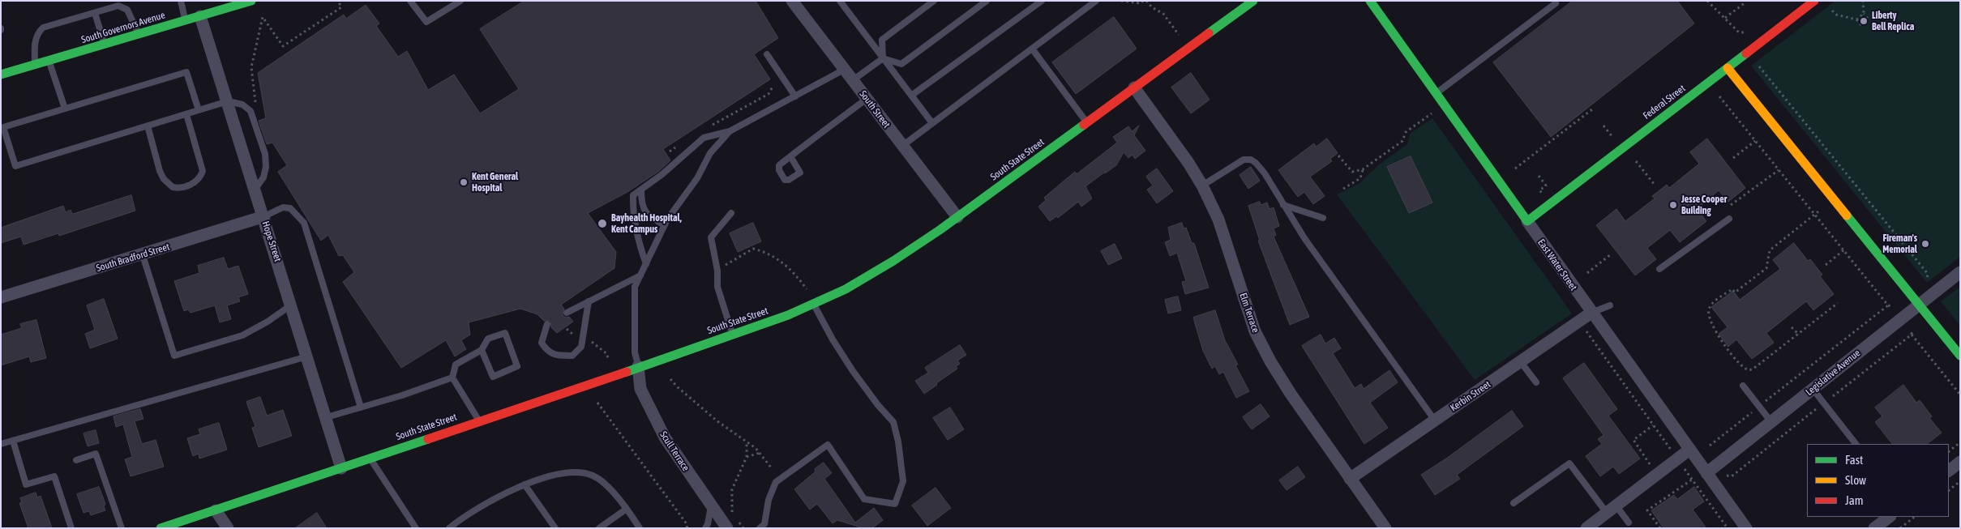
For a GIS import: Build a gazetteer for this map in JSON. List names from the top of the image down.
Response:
{
  "streets": {
    "main road": [
      "South Governors Avenue",
      "Federal Street",
      "South State Street",
      "East Water Street"
    ],
    "street": [
      "South Street",
      "Hope Street",
      "South Bradford Street",
      "Elm Terrace",
      "Legislative Avenue",
      "Kerbin Street",
      "Scull Terrace"
    ]
  },
  "crossings": [
    ["South Governors Avenue", "Hope Street"],
    ["Federal Street", "East Water Street"],
    ["South Street", "South State Street"],
    ["South State Street", "Hope Street"],
    ["South State Street", "Elm Terrace"],
    ["South State Street", "Scull Terrace"],
    ["Hope Street", "South Bradford Street"],
    ["East Water Street", "Legislative Avenue"],
    ["East Water Street", "Kerbin Street"],
    ["Elm Terrace", "Kerbin Street"]
  ],
  "places": [
    "Liberty Bell Replica",
    "Kent General Hospital",
    "Jesse Cooper Building",
    "Bayhealth Hospital, Kent Campus",
    "Fireman's Memorial"
  ],
  "legend": ["Fast", "Slow", "Jam"]
}
